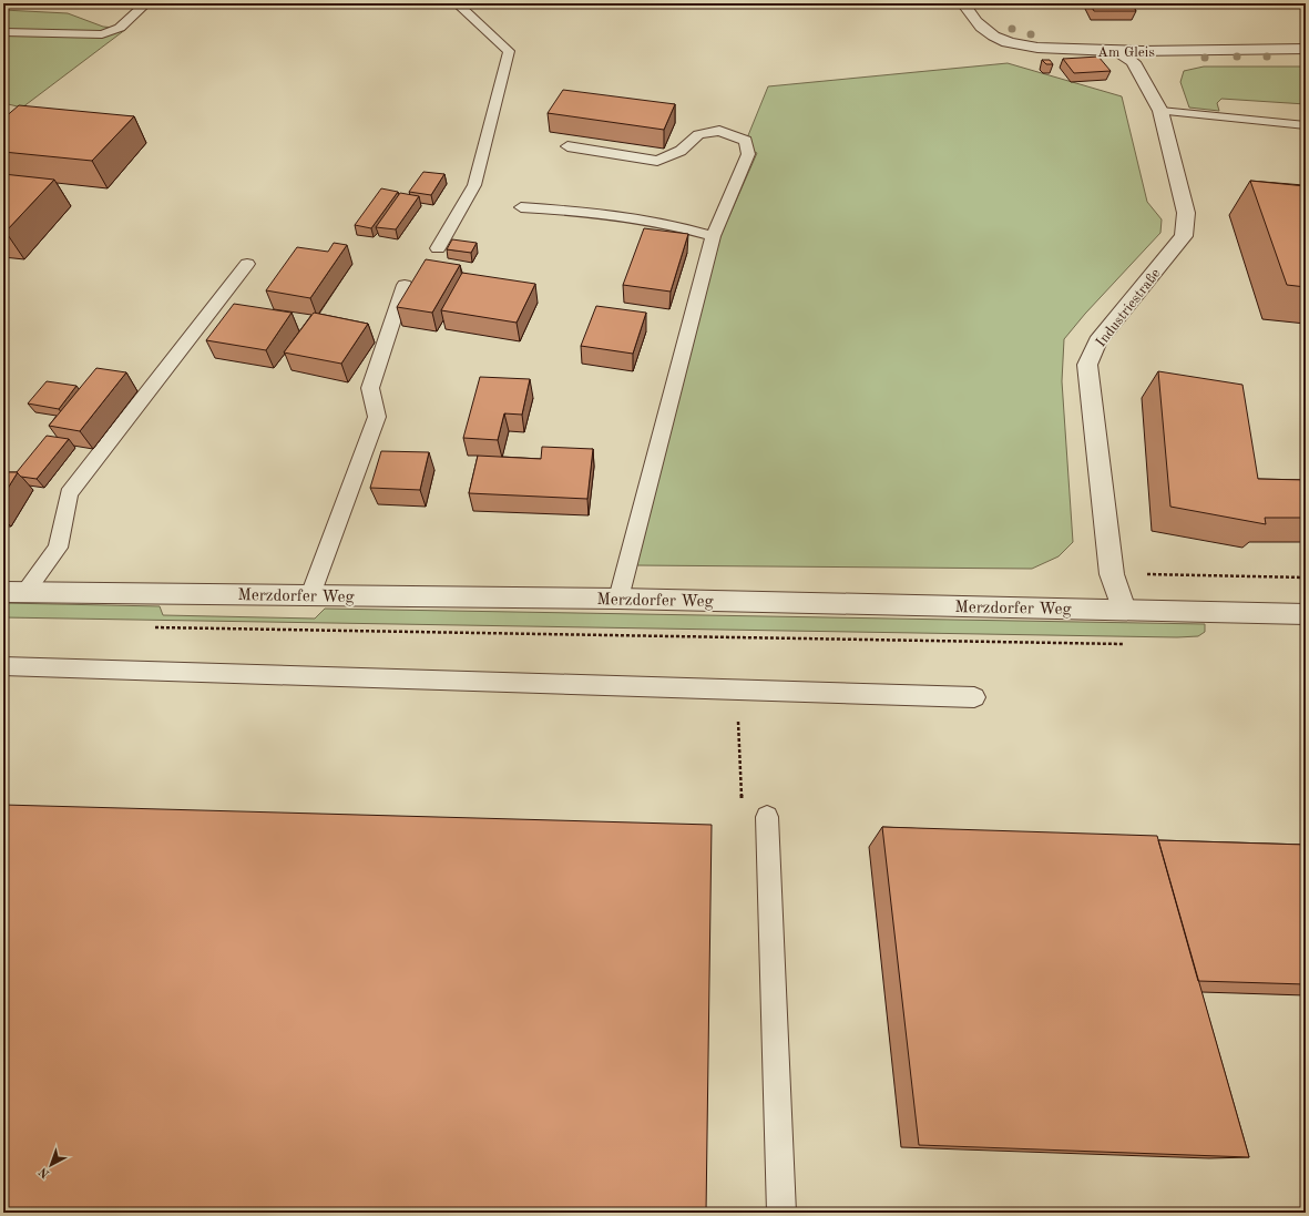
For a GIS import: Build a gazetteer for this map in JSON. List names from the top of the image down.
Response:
{
  "streets": {
    "street": ["Am Gleis", "Industriestraße", "Merzdorfer Weg"]
  },
  "crossings": [
    ["Am Gleis", "Industriestraße"],
    ["Industriestraße", "Merzdorfer Weg"]
  ],
  "north": "bottom left"
}
